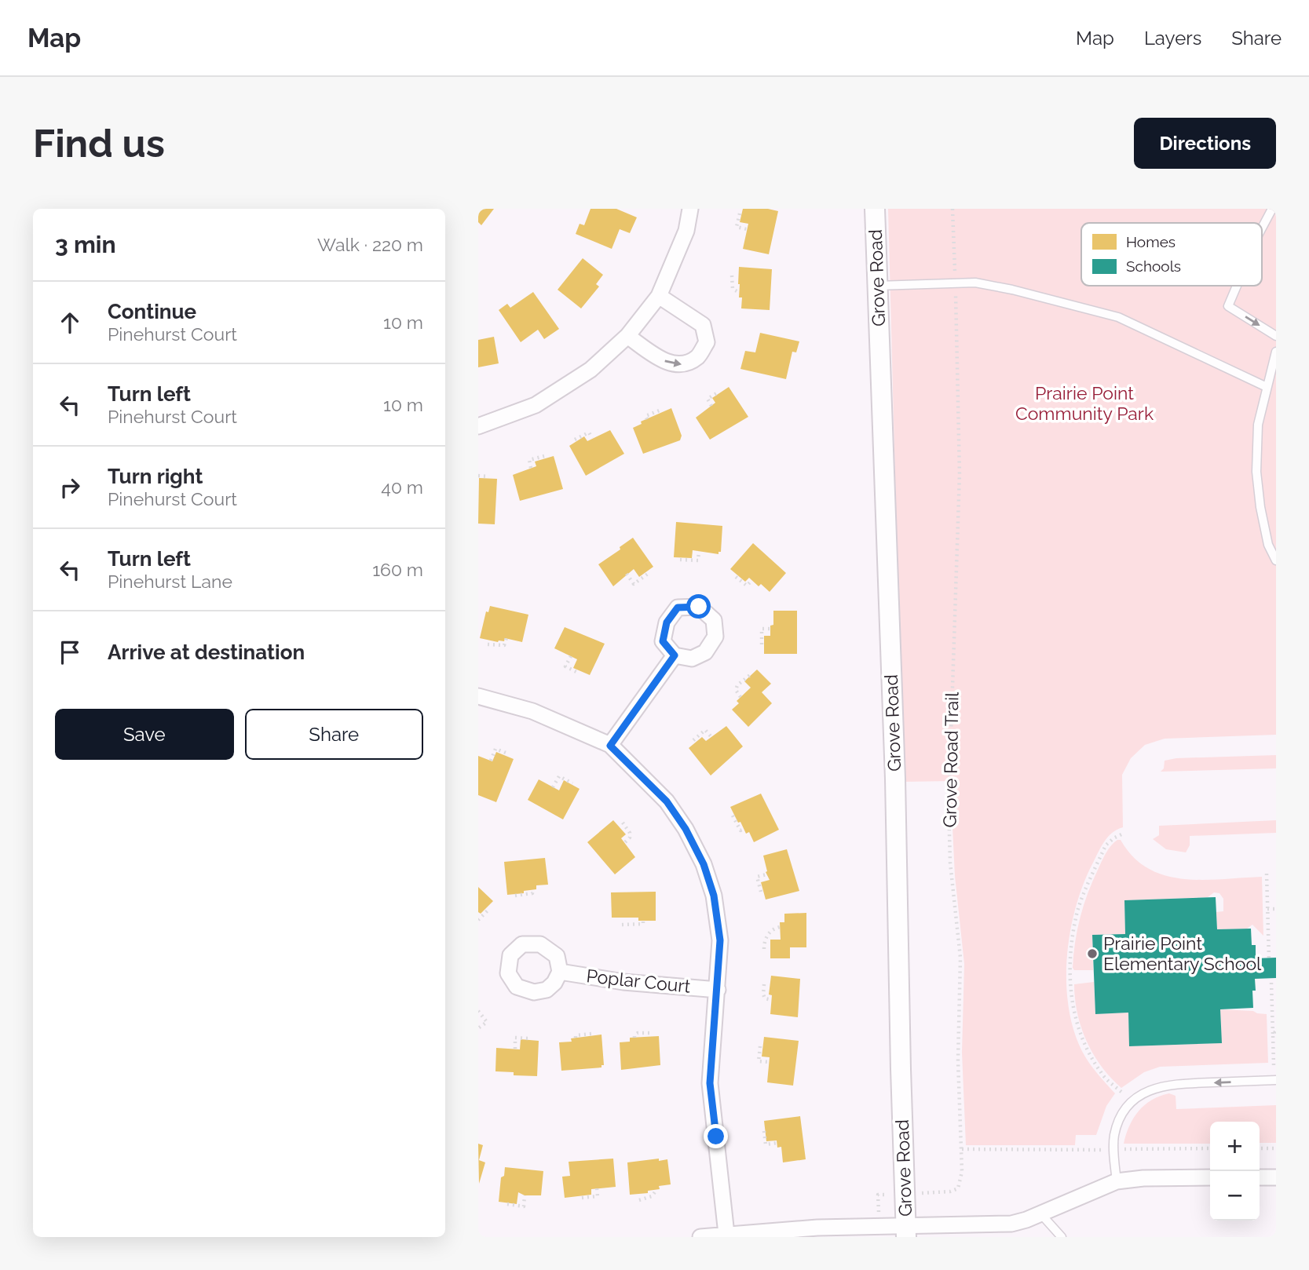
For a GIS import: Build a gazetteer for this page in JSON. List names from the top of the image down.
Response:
{
  "streets": {
    "street": ["Grove Road", "Poplar Court"],
    "path": ["Grove Road Trail"]
  },
  "parks": ["Prairie Point Community Park"],
  "places": ["Prairie Point Elementary School"],
  "legend": ["Homes", "Schools"],
  "page": {
    "header": "Map",
    "nav": ["Map", "Layers", "Share"],
    "buttons": [
      "Directions",
      ["Save", "Share"]
    ],
    "title": "Find us",
    "heading": ["3 min", "Walk · 220 m"],
    "list": [
      ["Continue", "Pinehurst Court", "10 m"],
      ["Turn left", "Pinehurst Court", "10 m"],
      ["Turn right", "Pinehurst Court", "40 m"],
      ["Turn left", "Pinehurst Lane", "160 m"],
      "Arrive at destination"
    ],
    "map_buttons": ["+", "−"]
  }
}
